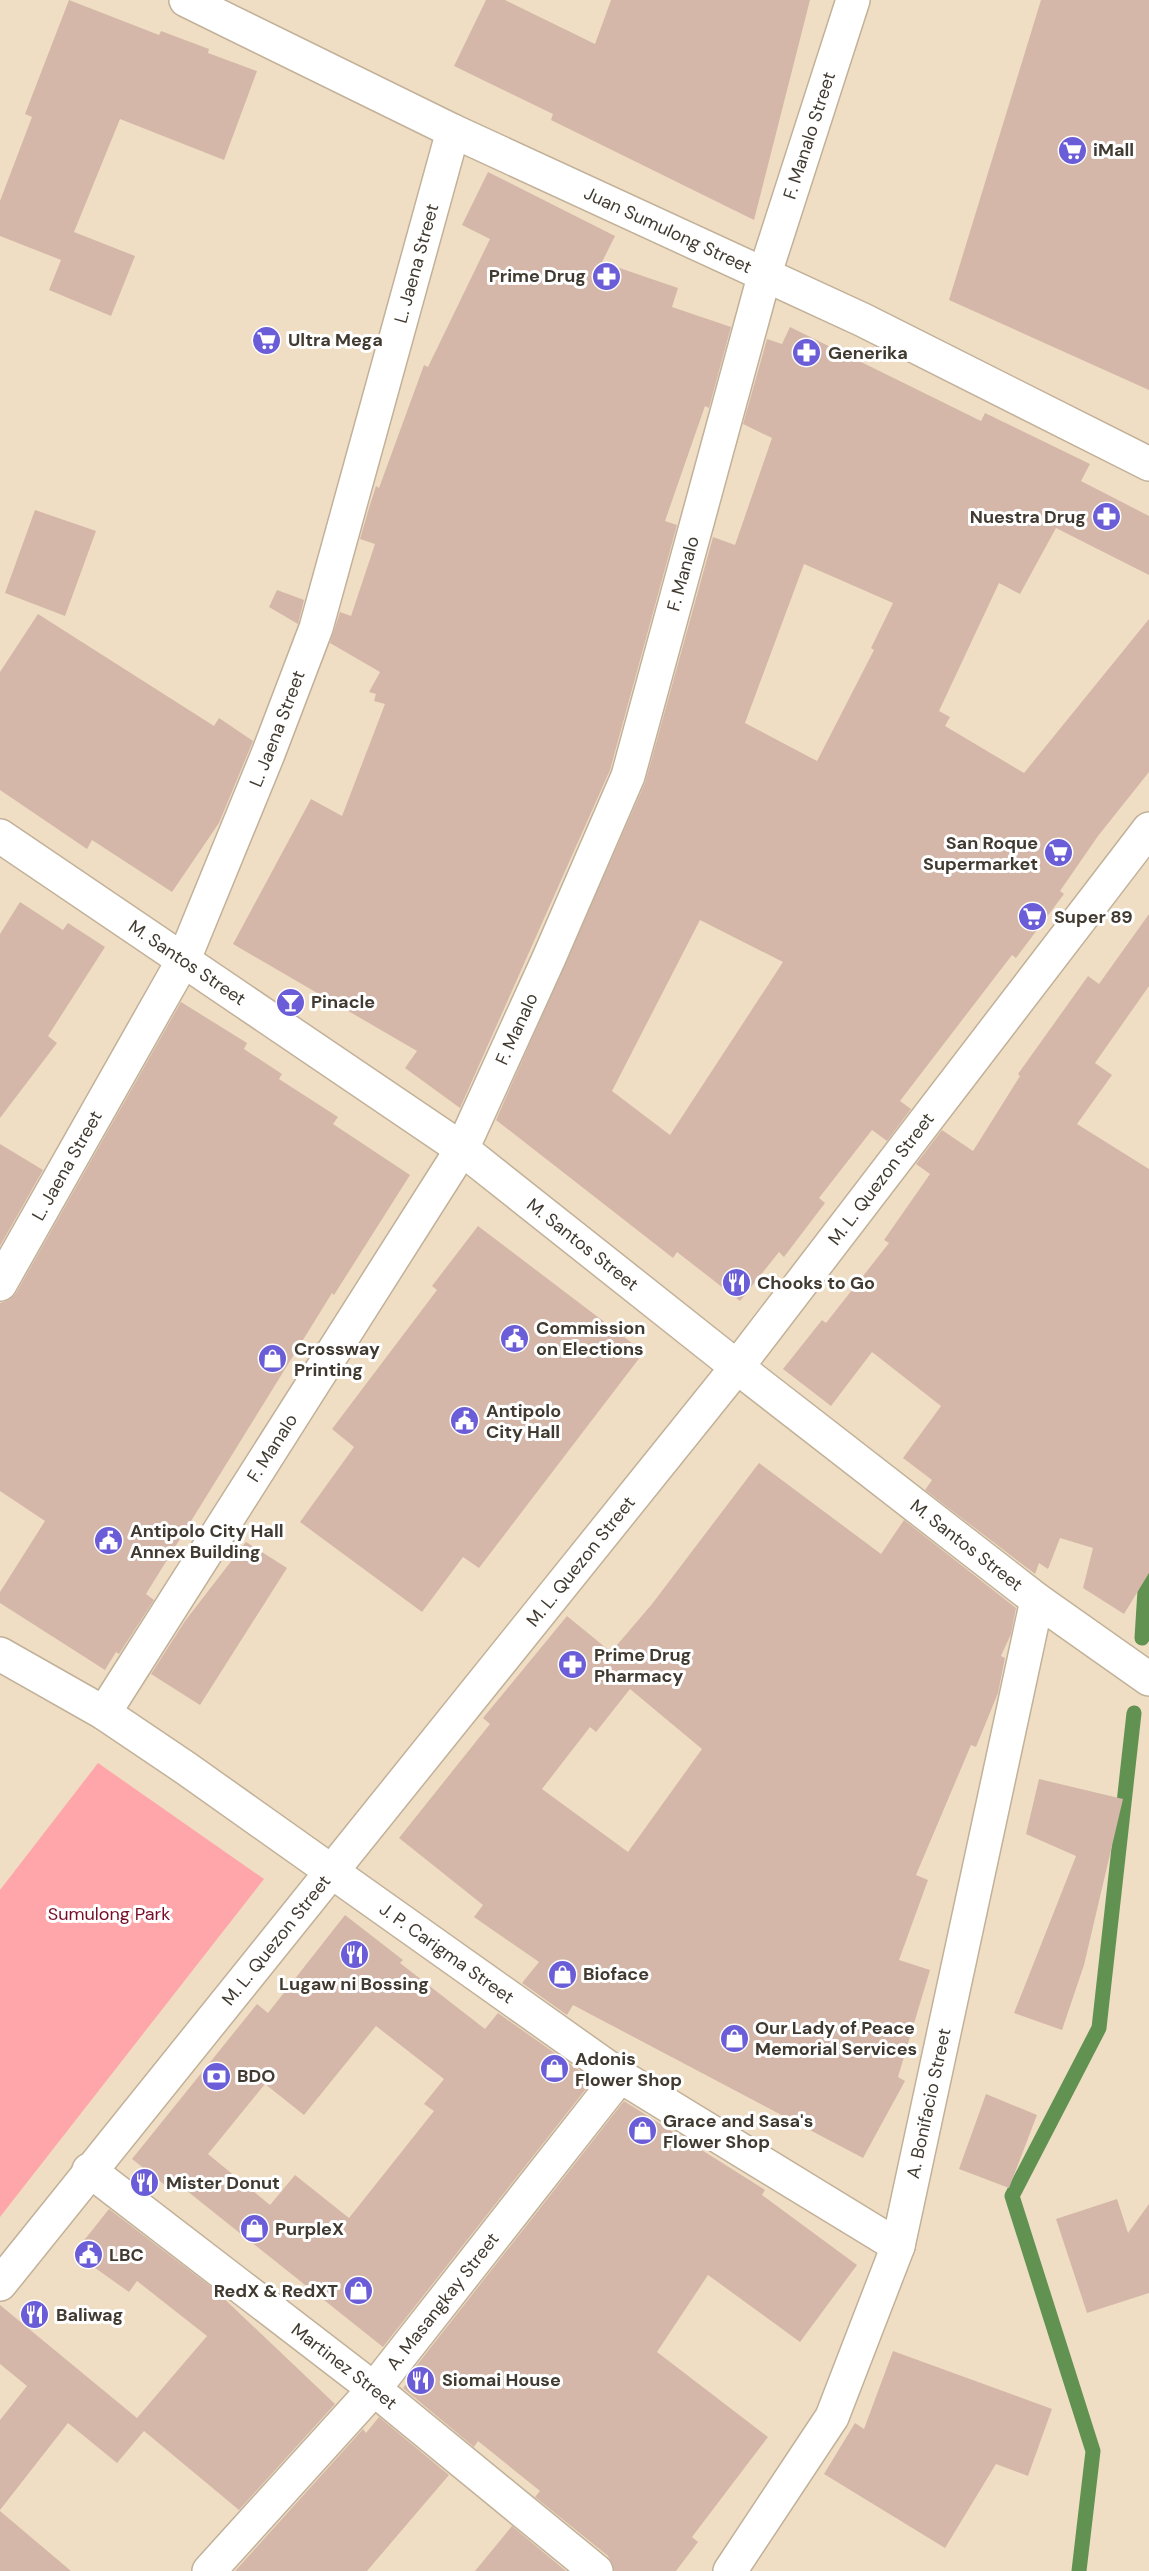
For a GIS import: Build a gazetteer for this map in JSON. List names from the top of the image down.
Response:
{
  "streets": {
    "street": [
      "F. Manalo Street",
      "Juan Sumulong Street",
      "L. Jaena Street",
      "F. Manalo",
      "M. Santos Street",
      "M. L. Quezon Street",
      "J. P. Carigma Street",
      "A. Bonifacio Street",
      "A. Masangkay Street",
      "Martinez Street"
    ]
  },
  "crossings": [
    ["F. Manalo Street", "Juan Sumulong Street"],
    ["F. Manalo Street", "F. Manalo"],
    ["Juan Sumulong Street", "L. Jaena Street"],
    ["Juan Sumulong Street", "F. Manalo"],
    ["L. Jaena Street", "M. Santos Street"],
    ["F. Manalo", "M. Santos Street"],
    ["F. Manalo", "J. P. Carigma Street"],
    ["M. Santos Street", "M. L. Quezon Street"],
    ["M. Santos Street", "A. Bonifacio Street"],
    ["M. L. Quezon Street", "J. P. Carigma Street"],
    ["M. L. Quezon Street", "Martinez Street"],
    ["J. P. Carigma Street", "A. Bonifacio Street"],
    ["J. P. Carigma Street", "A. Masangkay Street"],
    ["A. Masangkay Street", "Martinez Street"]
  ],
  "parks": ["Sumulong Park"],
  "places": {
    "supermarket": [
      "iMall",
      "Ultra Mega",
      "San Roque Supermarket",
      "Super 89"
    ],
    "pharmacy": [
      "Prime Drug",
      "Generika",
      "Nuestra Drug",
      "Prime Drug Pharmacy"
    ],
    "bar": ["Pinacle"],
    "restaurant": [
      "Chooks to Go",
      "Lugaw ni Bossing",
      "Mister Donut",
      "Baliwag",
      "Siomai House"
    ],
    "public building": [
      "Commission on Elections",
      "Antipolo City Hall",
      "Antipolo City Hall Annex Building",
      "LBC"
    ],
    "shop": [
      "Crossway Printing",
      "Bioface",
      "Our Lady of Peace Memorial Services",
      "Adonis Flower Shop",
      "Grace and Sasa's Flower Shop",
      "PurpleX",
      "RedX & RedXT"
    ],
    "bank": ["BDO"]
  }
}
